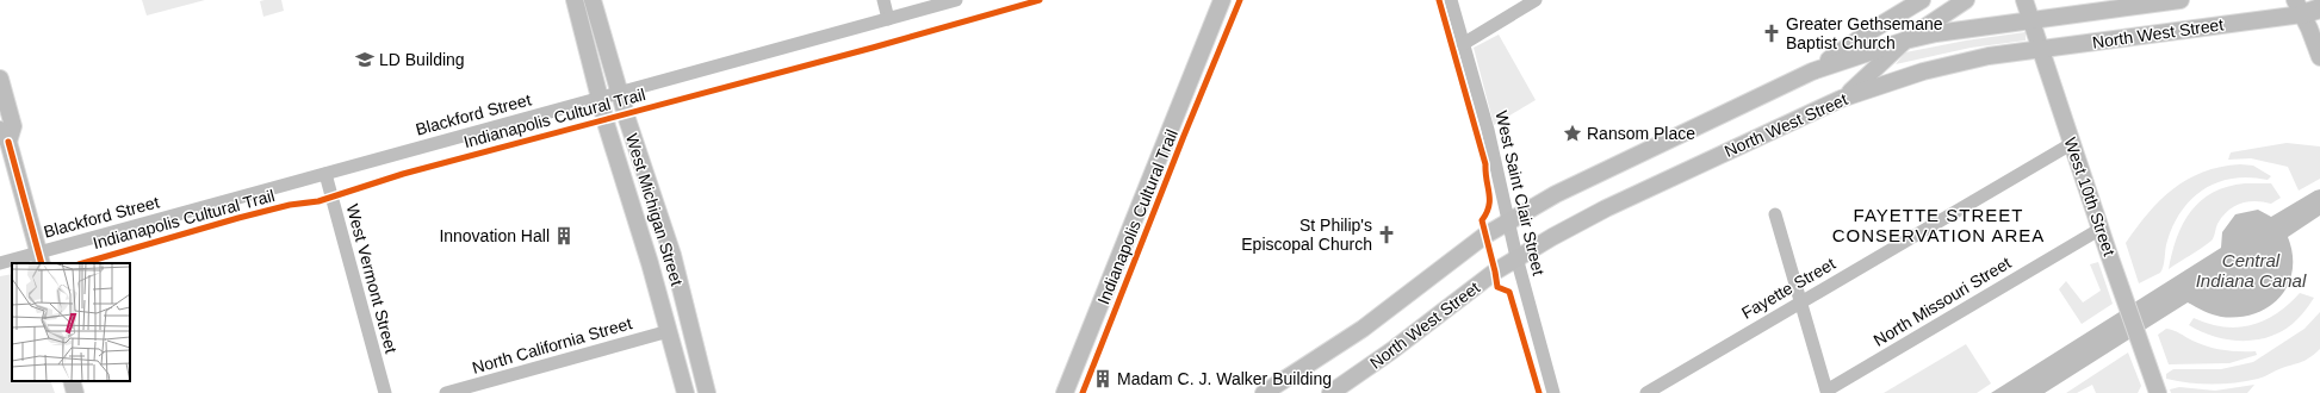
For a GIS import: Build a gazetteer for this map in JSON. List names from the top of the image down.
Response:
{
  "streets": {
    "main road": ["North West Street", "West 10th Street", "West Michigan Street"],
    "street": [
      "Blackford Street",
      "West Saint Clair Street",
      "West Vermont Street",
      "Fayette Street",
      "North Missouri Street",
      "North California Street"
    ],
    "cycle path": ["Indianapolis Cultural Trail"]
  },
  "crossings": [
    ["North West Street", "West Saint Clair Street"],
    ["North West Street", "West 10th Street"],
    ["Blackford Street", "West Michigan Street"],
    ["Blackford Street", "West Vermont Street"],
    ["West 10th Street", "Fayette Street"],
    ["West 10th Street", "North Missouri Street"],
    ["West Michigan Street", "North California Street"],
    ["Fayette Street", "North Missouri Street"]
  ],
  "districts": ["FAYETTE STREET CONSERVATION AREA"],
  "water": ["Central Indiana Canal"],
  "places": {
    "church": ["Greater Gethsemane Baptist Church", "St Philip's Episcopal Church"],
    "school or university": ["LD Building"],
    "place": ["Ransom Place"],
    "building": ["Innovation Hall", "Madam C. J. Walker Building"]
  }
}
